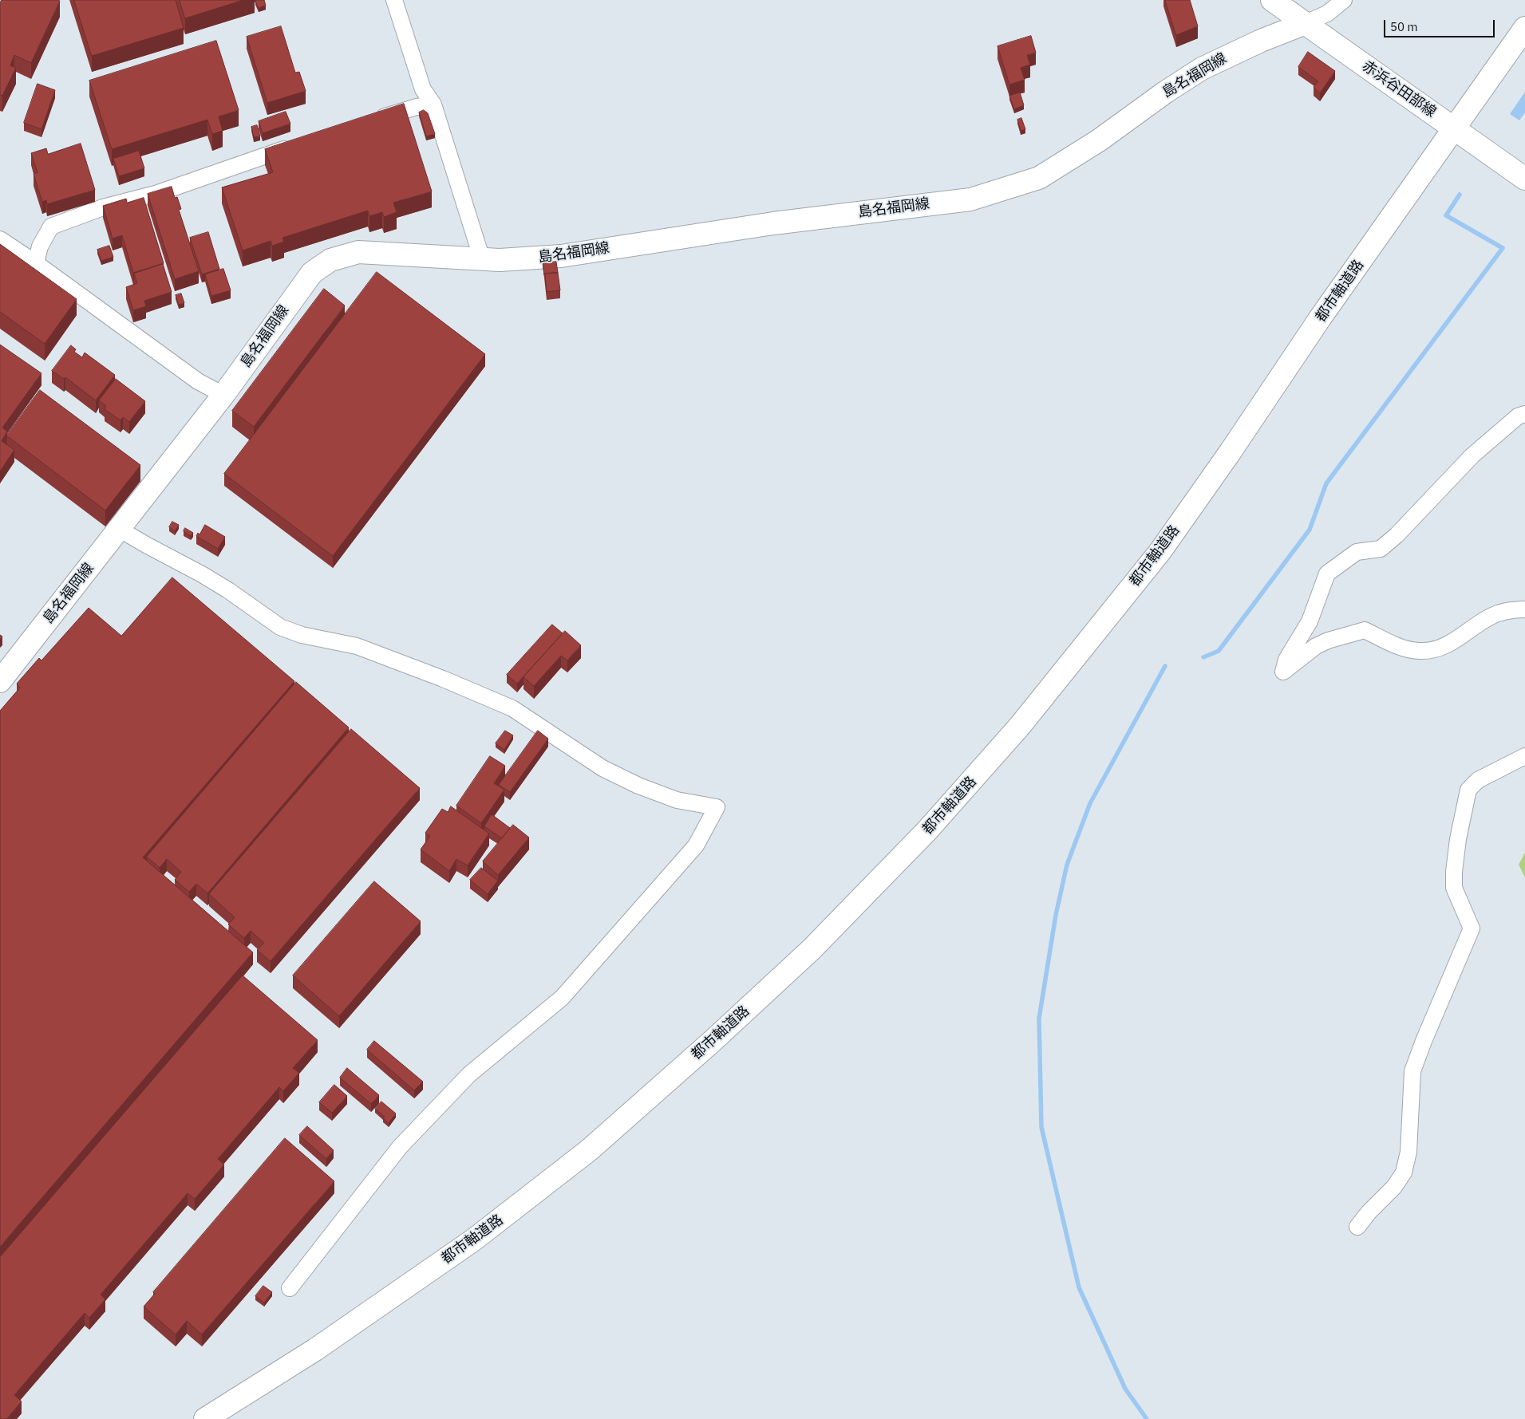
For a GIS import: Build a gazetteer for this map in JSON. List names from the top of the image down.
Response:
{
  "streets": {
    "main road": ["島名福岡線", "赤浜谷田部線", "都市軸道路"]
  },
  "crossings": [
    ["島名福岡線", "赤浜谷田部線"],
    ["赤浜谷田部線", "都市軸道路"]
  ],
  "scale_bar": "50 m"
}
